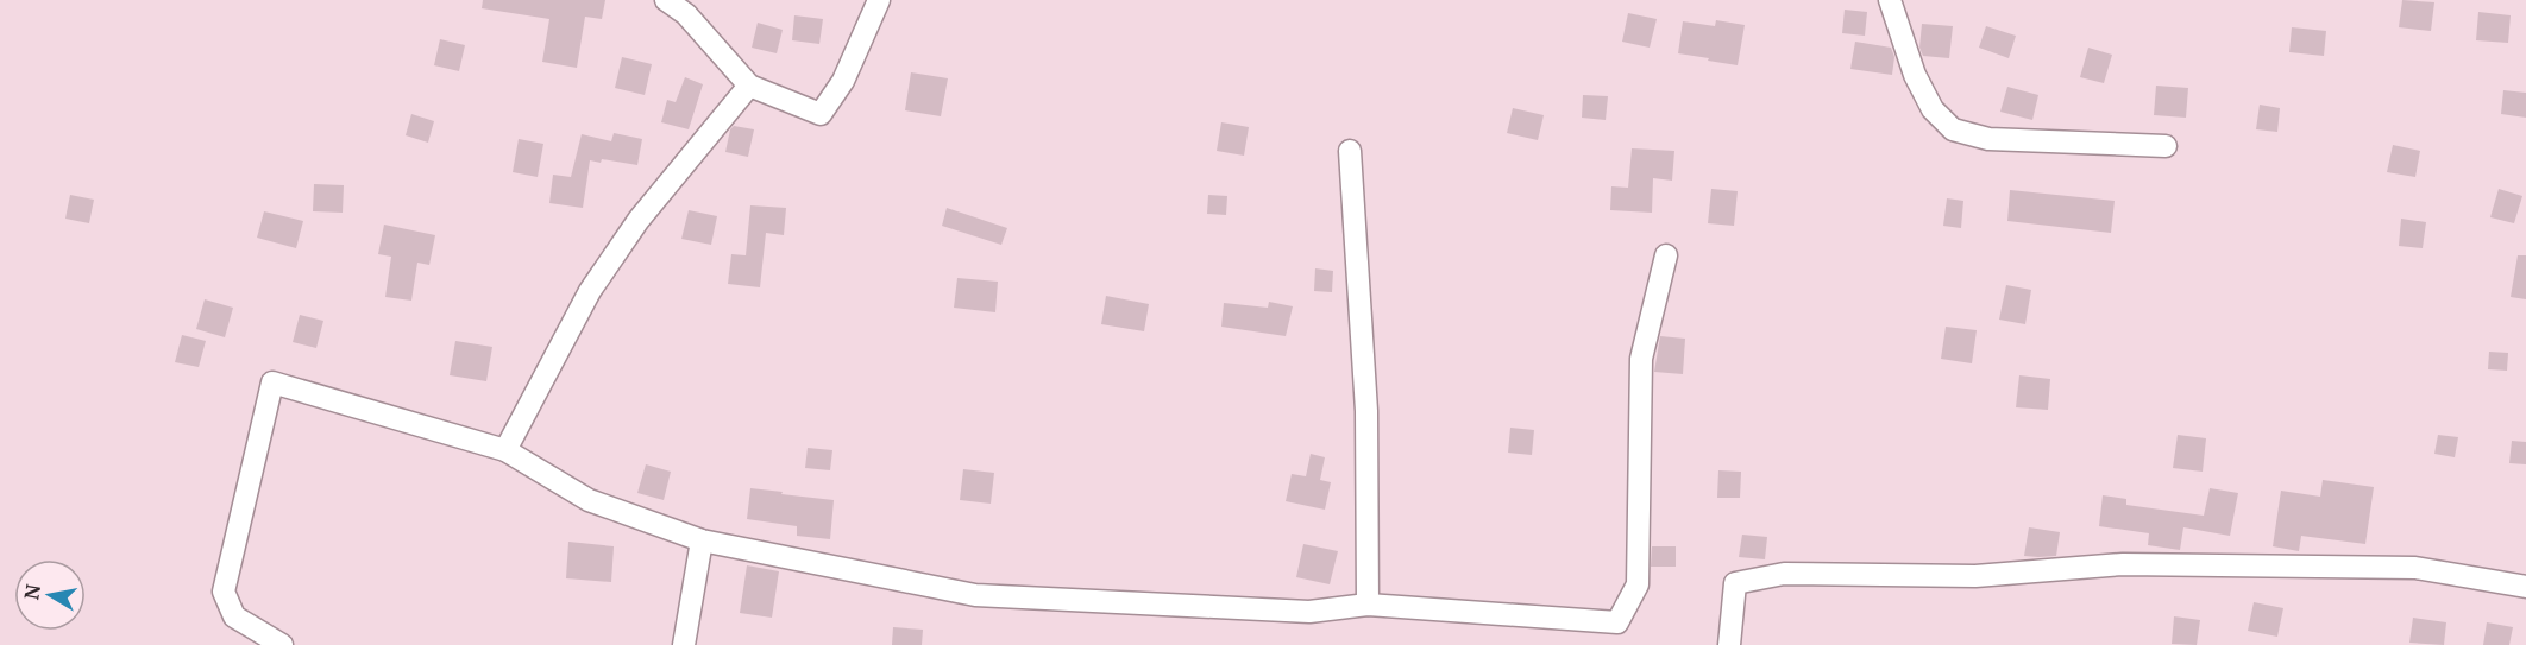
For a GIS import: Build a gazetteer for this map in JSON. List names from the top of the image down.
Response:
{
  "north": "left"
}
